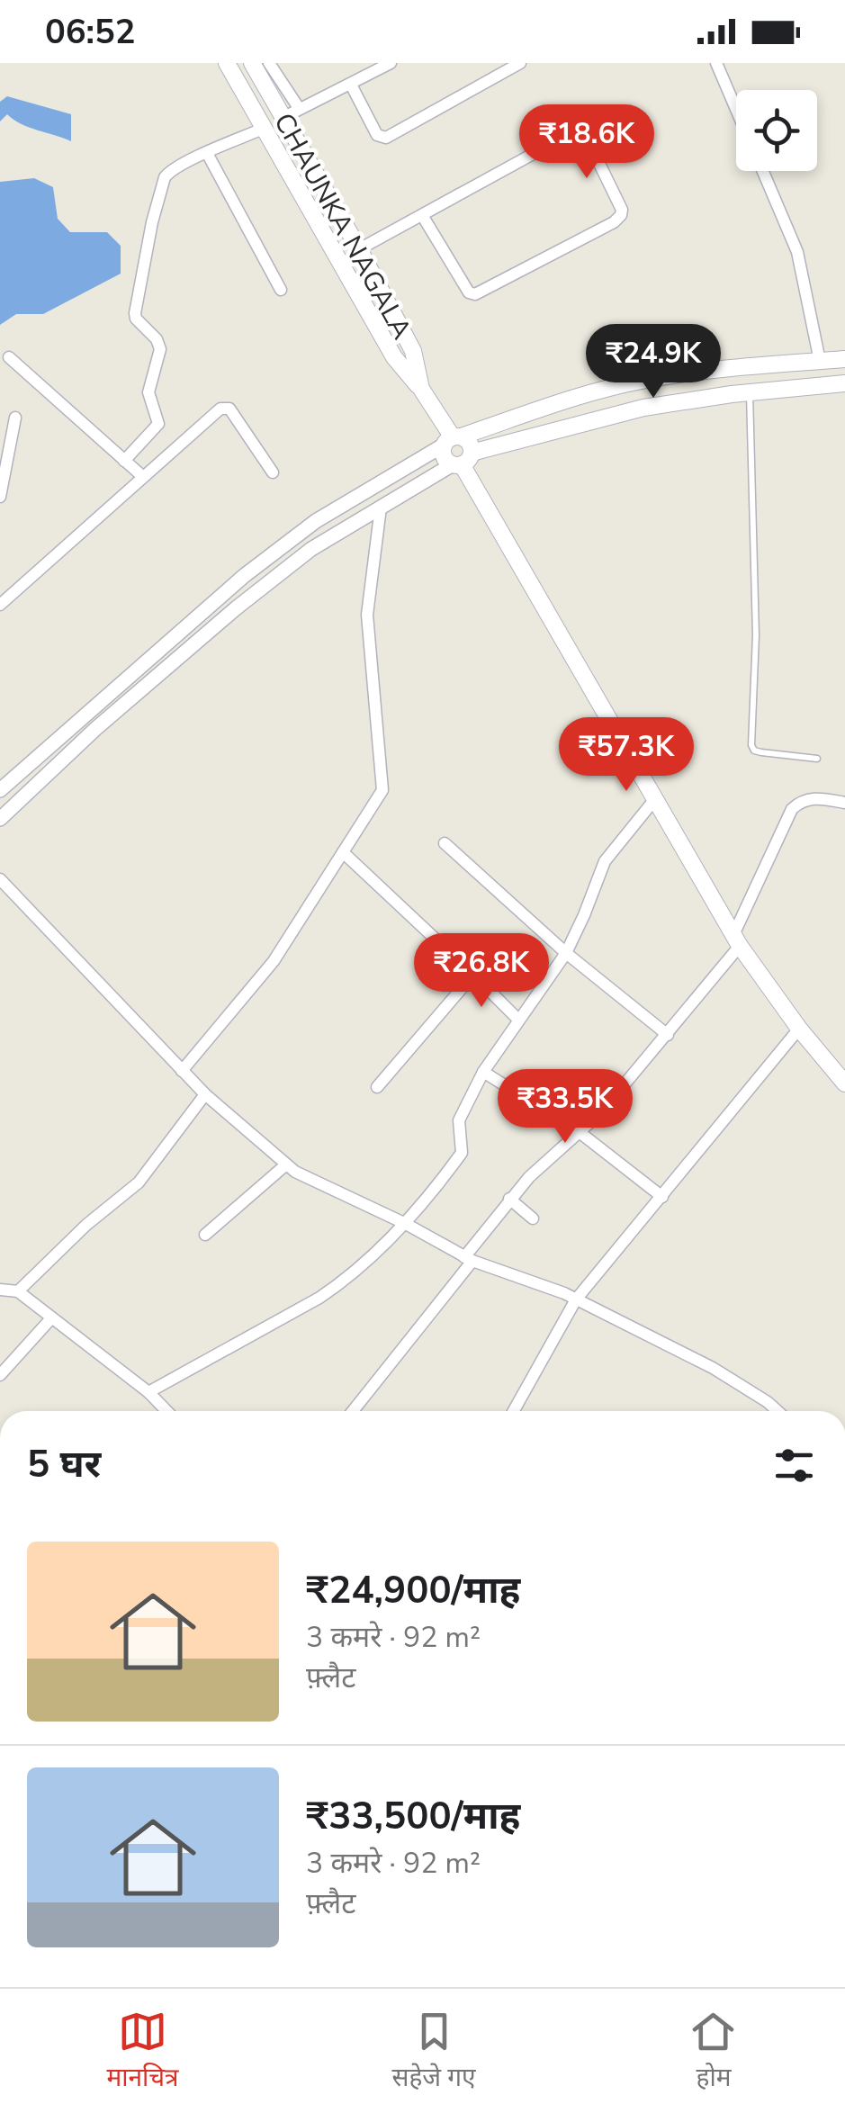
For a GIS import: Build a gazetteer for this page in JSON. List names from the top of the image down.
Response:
{
  "streets": {
    "main road": ["CHAUNKA NAGALA"]
  },
  "page": {
    "status": "06:52",
    "price": [
      "₹18.6K",
      "₹24.9K",
      "₹57.3K",
      "₹26.8K",
      "₹33.5K"
    ],
    "heading": "5 घर",
    "list": [
      {
        "name": "₹24,900/माह",
        "note": "3 कमरे · 92 m² · फ़्लैट"
      },
      {
        "name": "₹33,500/माह",
        "note": "3 कमरे · 92 m² · फ़्लैट"
      }
    ],
    "tabs": ["मानचित्र", "सहेजे गए", "होम"]
  }
}
